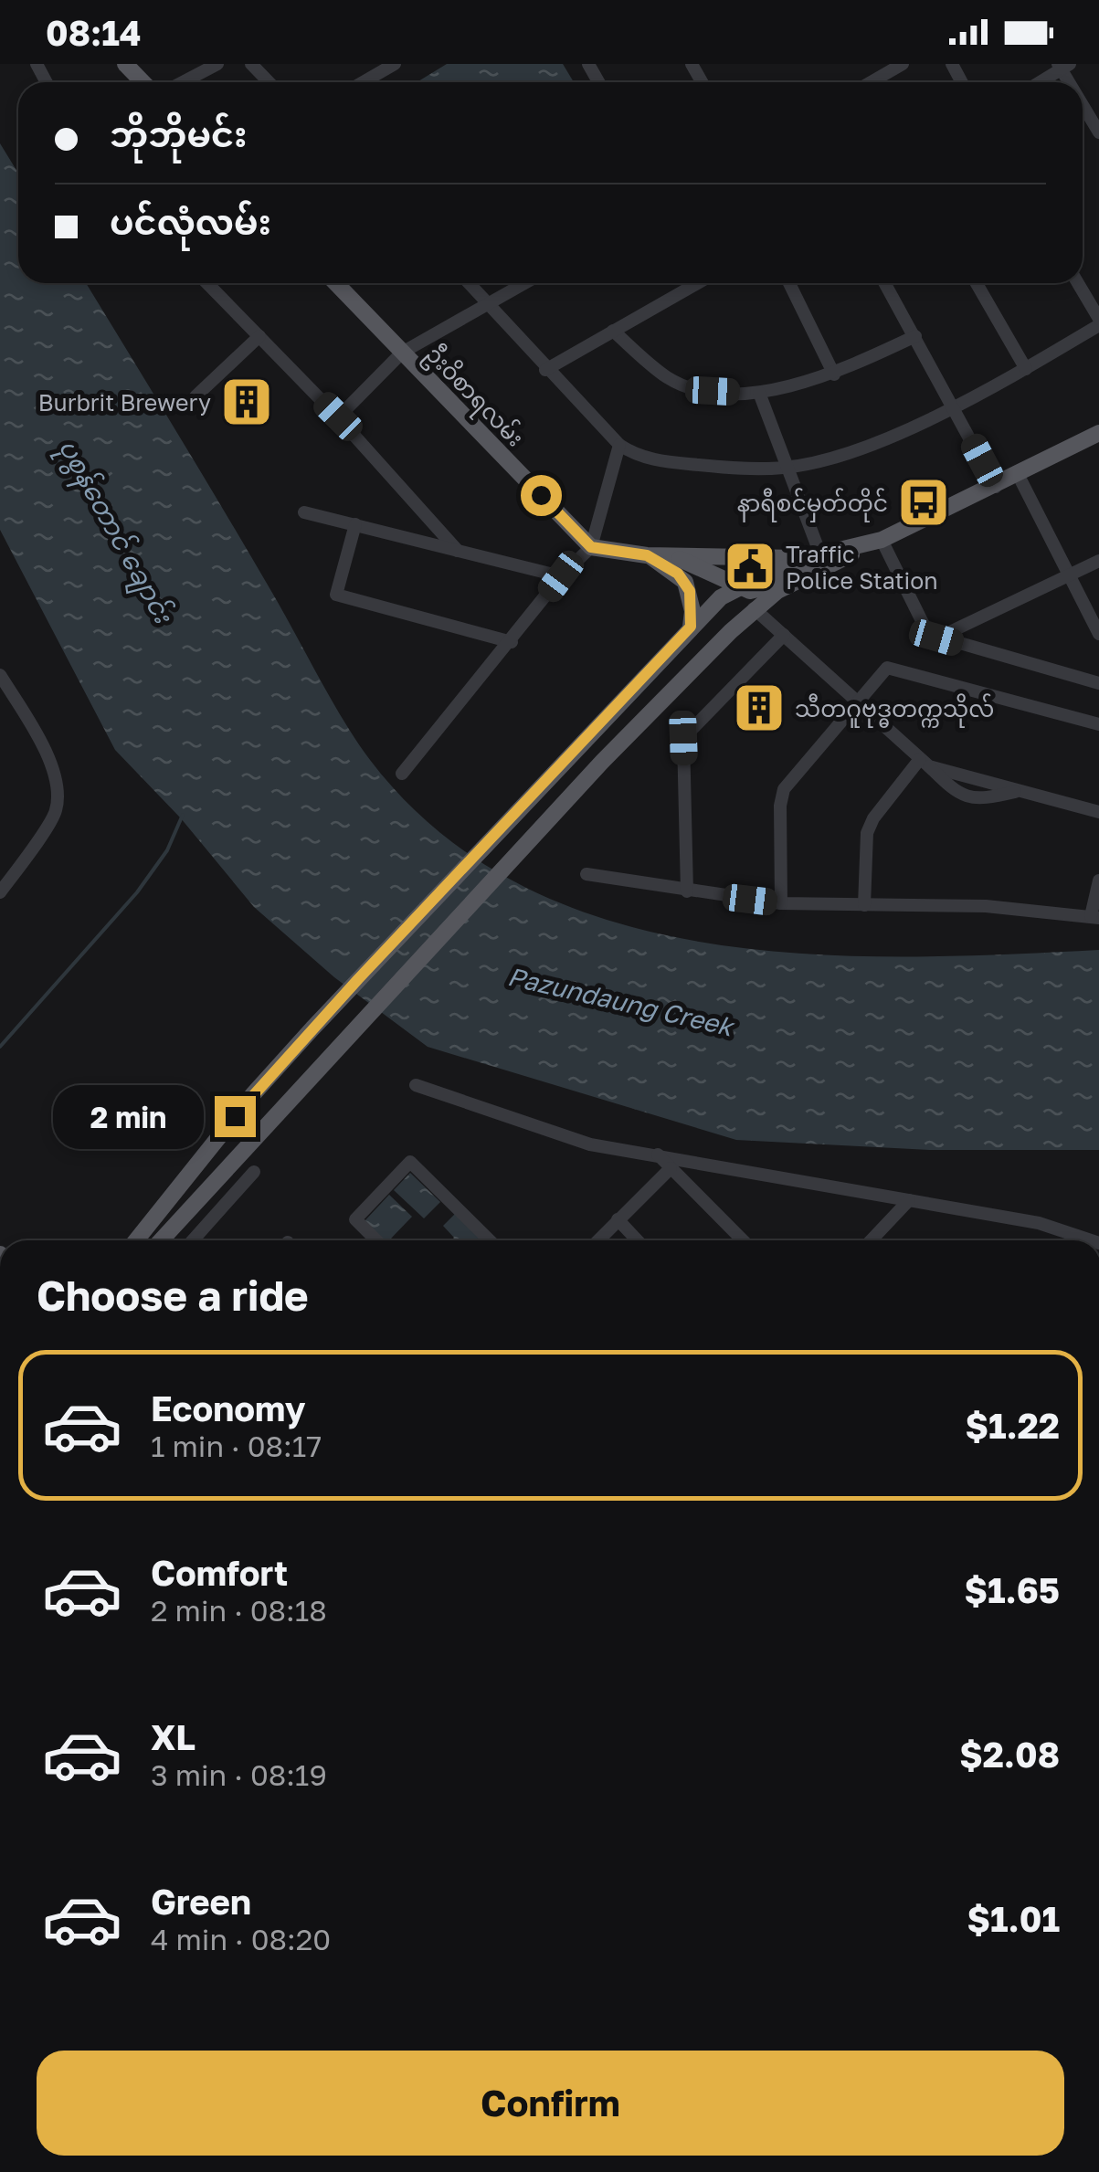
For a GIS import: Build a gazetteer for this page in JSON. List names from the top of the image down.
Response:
{
  "streets": {
    "main road": ["ဦးဝိစာရလမ်း"]
  },
  "water": ["ပုစွန်တောင် ချောင်း", "Pazundaung Creek"],
  "places": {
    "building": ["Burbrit Brewery", "သီတဂူဗုဒ္ဓတက္ကသိုလ်"],
    "bus stop": ["နာရီစင်မှတ်တိုင်"],
    "public building": ["Traffic Police Station"]
  },
  "page": {
    "status": "08:14",
    "banner": ["ဘိုဘိုမင်း", "ပင်လုံလမ်း"],
    "bubble": "2 min",
    "heading": "Choose a ride",
    "list": [
      {
        "name": "Economy",
        "note": "1 min · 08:17",
        "value": "$1.22"
      },
      {
        "name": "Comfort",
        "note": "2 min · 08:18",
        "value": "$1.65"
      },
      {
        "name": "XL",
        "note": "3 min · 08:19",
        "value": "$2.08"
      },
      {
        "name": "Green",
        "note": "4 min · 08:20",
        "value": "$1.01"
      }
    ],
    "buttons": "Confirm"
  }
}
